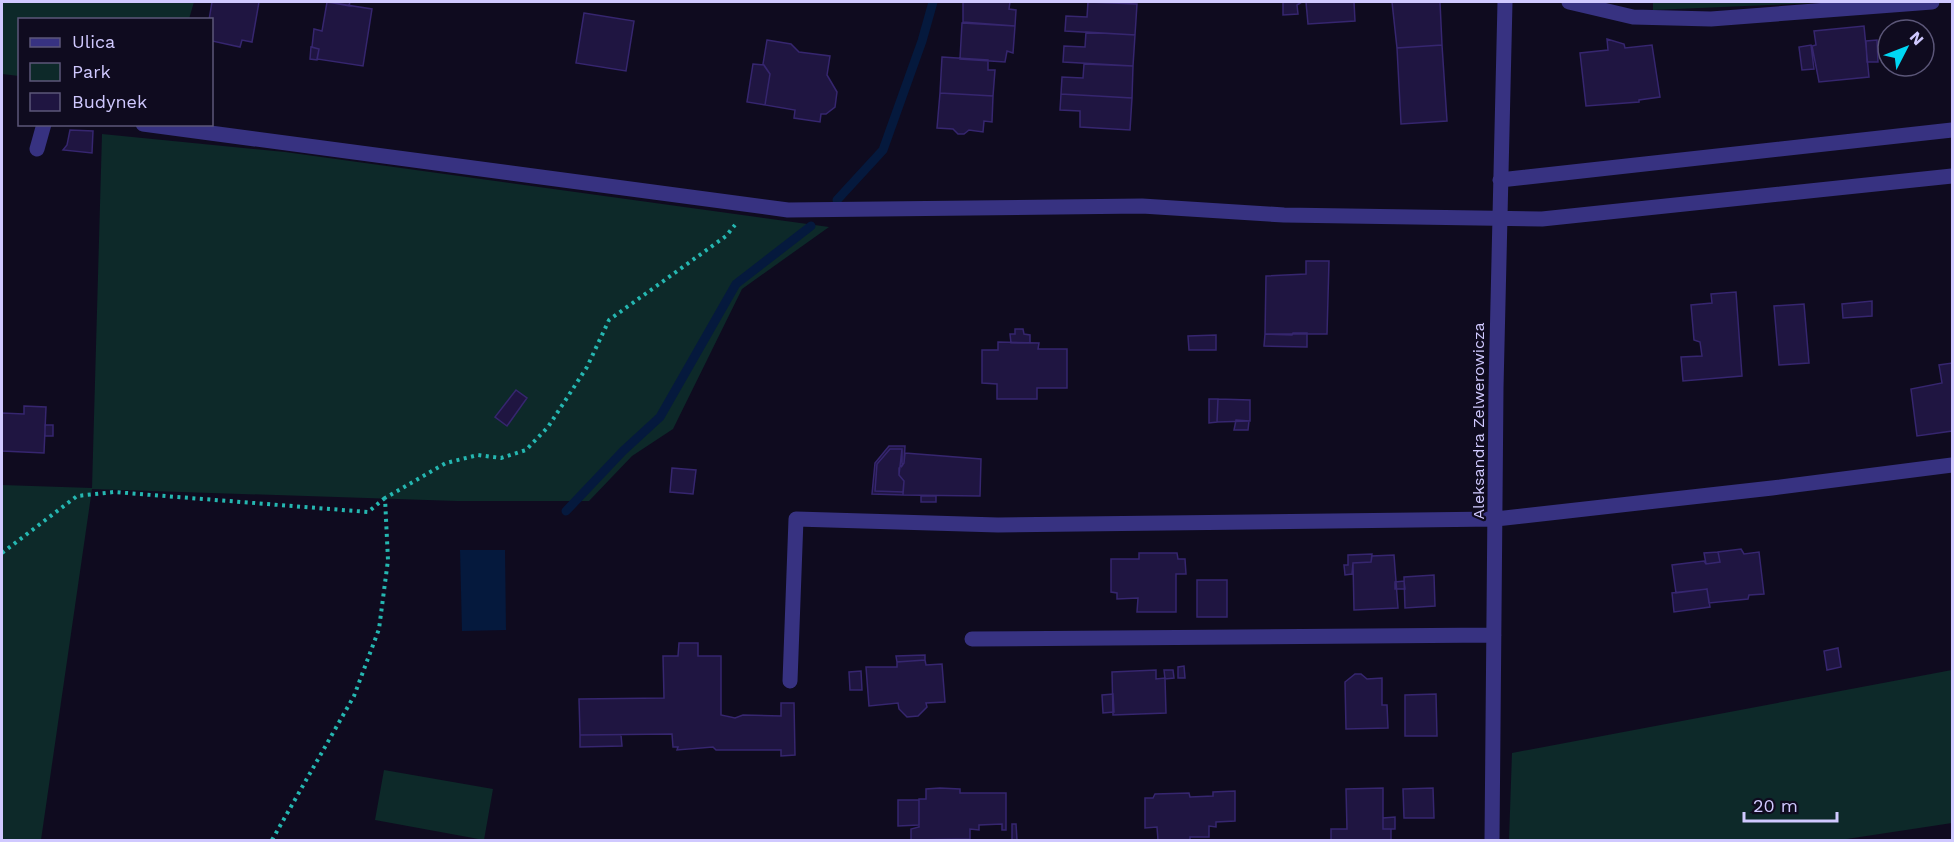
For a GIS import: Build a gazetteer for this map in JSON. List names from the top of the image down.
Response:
{
  "streets": {
    "street": ["Aleksandra Zelwerowicza"]
  },
  "legend": ["Ulica", "Park", "Budynek"],
  "scale_bar": "20 m",
  "north": "top right"
}
